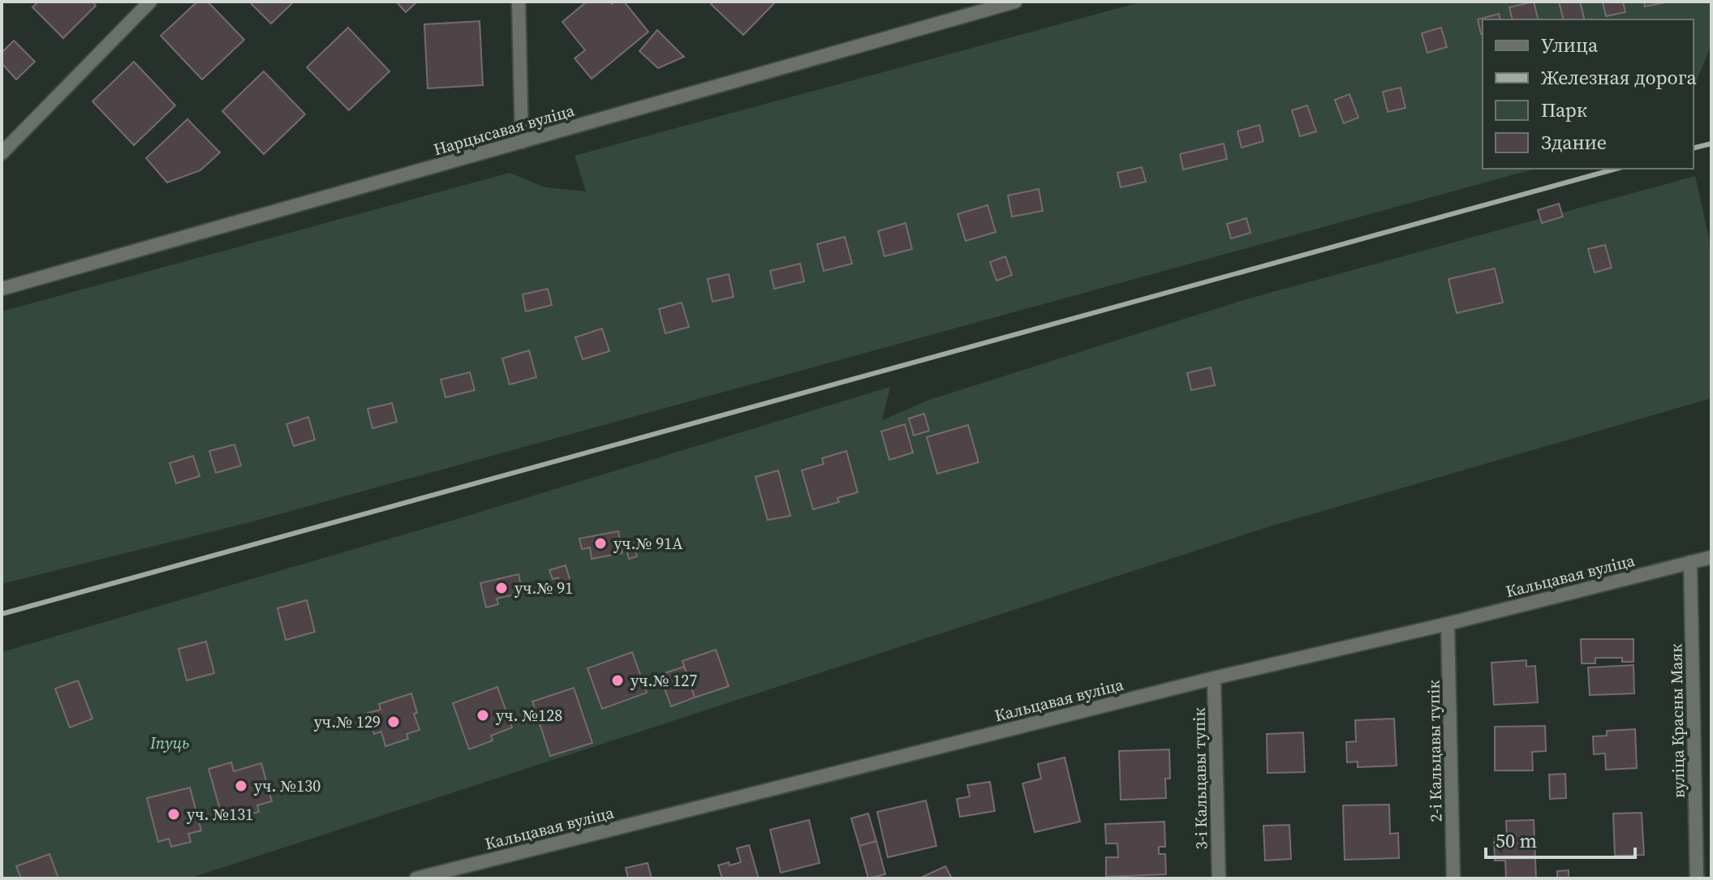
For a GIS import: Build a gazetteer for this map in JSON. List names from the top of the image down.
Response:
{
  "streets": {
    "street": [
      "Нарцысавая вуліца",
      "Кальцавая вуліца",
      "вуліца Красны Маяк",
      "2-і Кальцавы тупік",
      "3-і Кальцавы тупік"
    ]
  },
  "crossings": [
    ["Кальцавая вуліца", "вуліца Красны Маяк"],
    ["Кальцавая вуліца", "2-і Кальцавы тупік"],
    ["Кальцавая вуліца", "3-і Кальцавы тупік"]
  ],
  "parks": ["Іпуць"],
  "places": [
    "уч.№ 91А",
    "уч.№ 91",
    "уч.№ 127",
    "уч. №128",
    "уч.№ 129",
    "уч. №130",
    "уч. №131"
  ],
  "legend": [
    "Улица",
    "Железная дорога",
    "Парк",
    "Здание"
  ],
  "scale_bar": "50 m"
}
